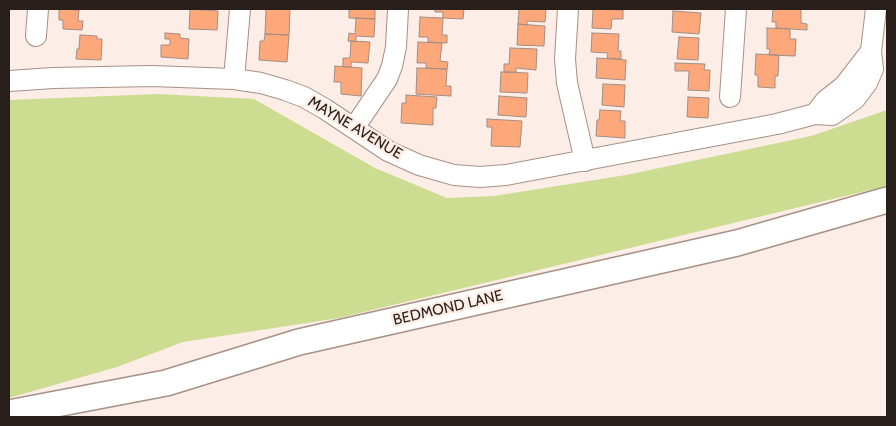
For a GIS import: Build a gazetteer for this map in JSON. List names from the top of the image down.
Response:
{
  "streets": {
    "street": ["MAYNE AVENUE", "BEDMOND LANE"]
  }
}
